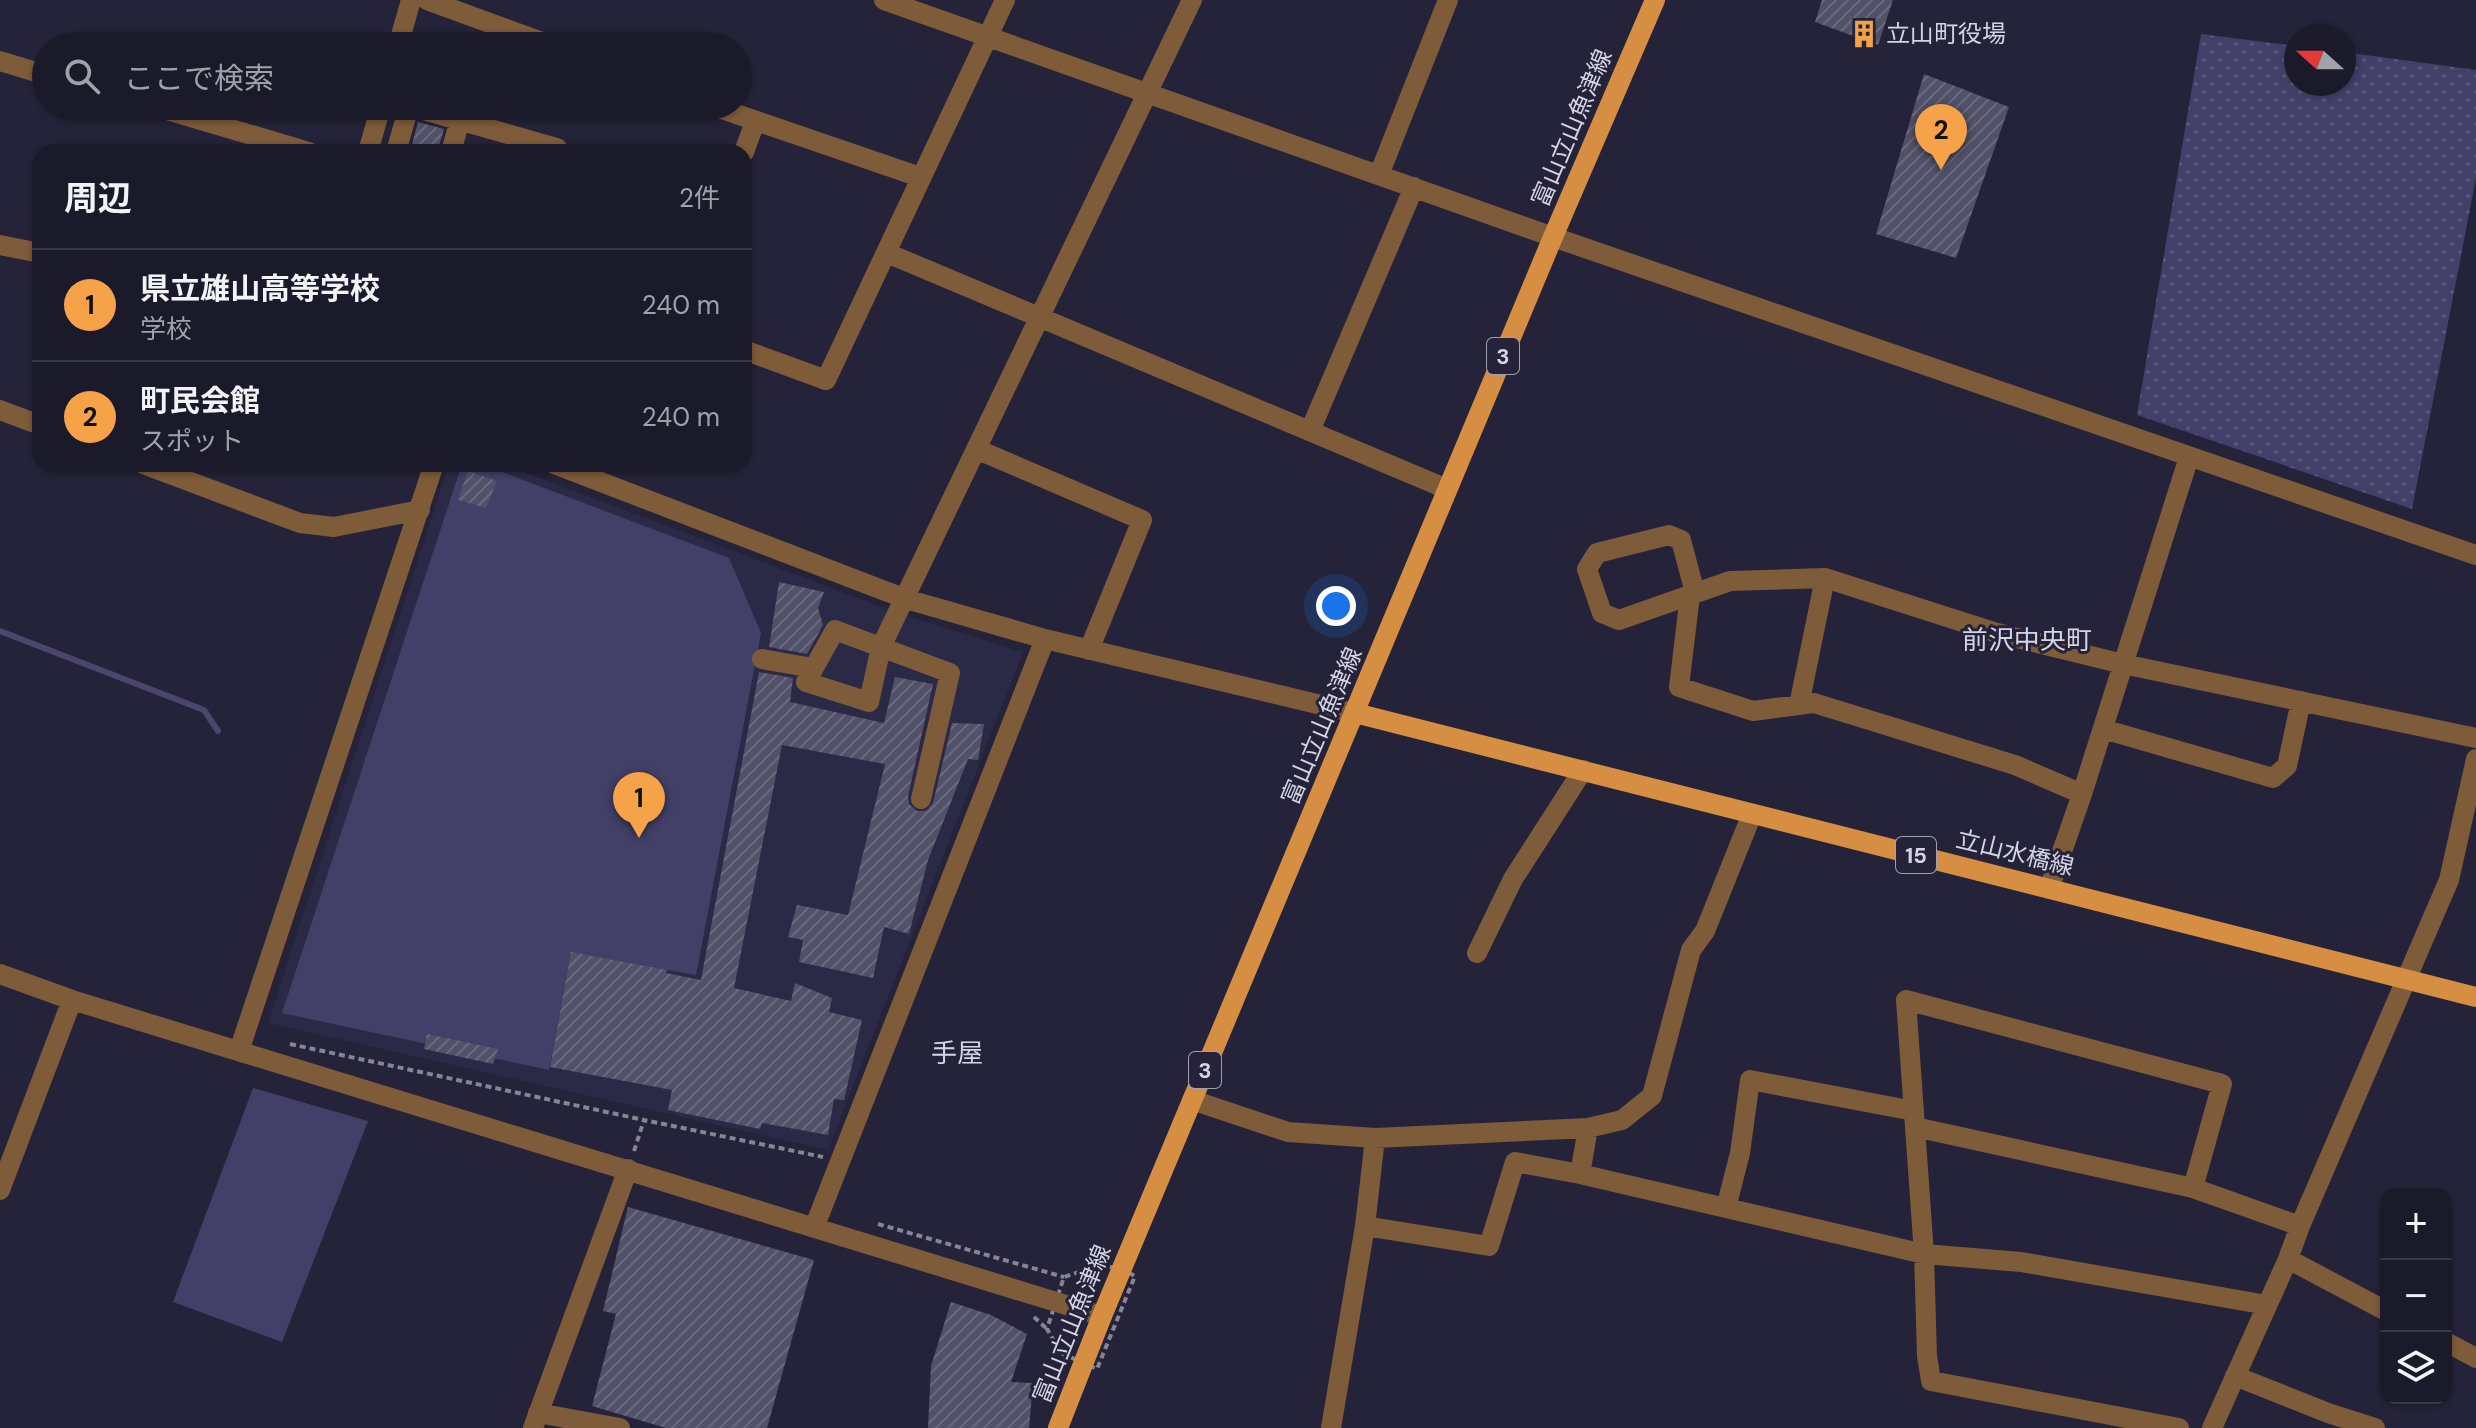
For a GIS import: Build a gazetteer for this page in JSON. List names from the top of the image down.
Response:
{
  "streets": {
    "main road": [
      "富山立山魚津線",
      "3",
      "立山水橋線",
      "15"
    ]
  },
  "crossings": [
    ["富山立山魚津線", "立山水橋線"]
  ],
  "districts": ["前沢中央町", "手屋"],
  "places": {
    "building": ["立山町役場"]
  },
  "north": "left",
  "page": {
    "search": "ここで検索",
    "pins": ["2", "1"],
    "heading": ["周辺", "2件"],
    "list": [
      {
        "mark": "1",
        "name": "県立雄山高等学校",
        "note": "学校",
        "value": "240 m"
      },
      {
        "mark": "2",
        "name": "町民会館",
        "note": "スポット",
        "value": "240 m"
      }
    ],
    "map_buttons": ["+", "−"]
  }
}
